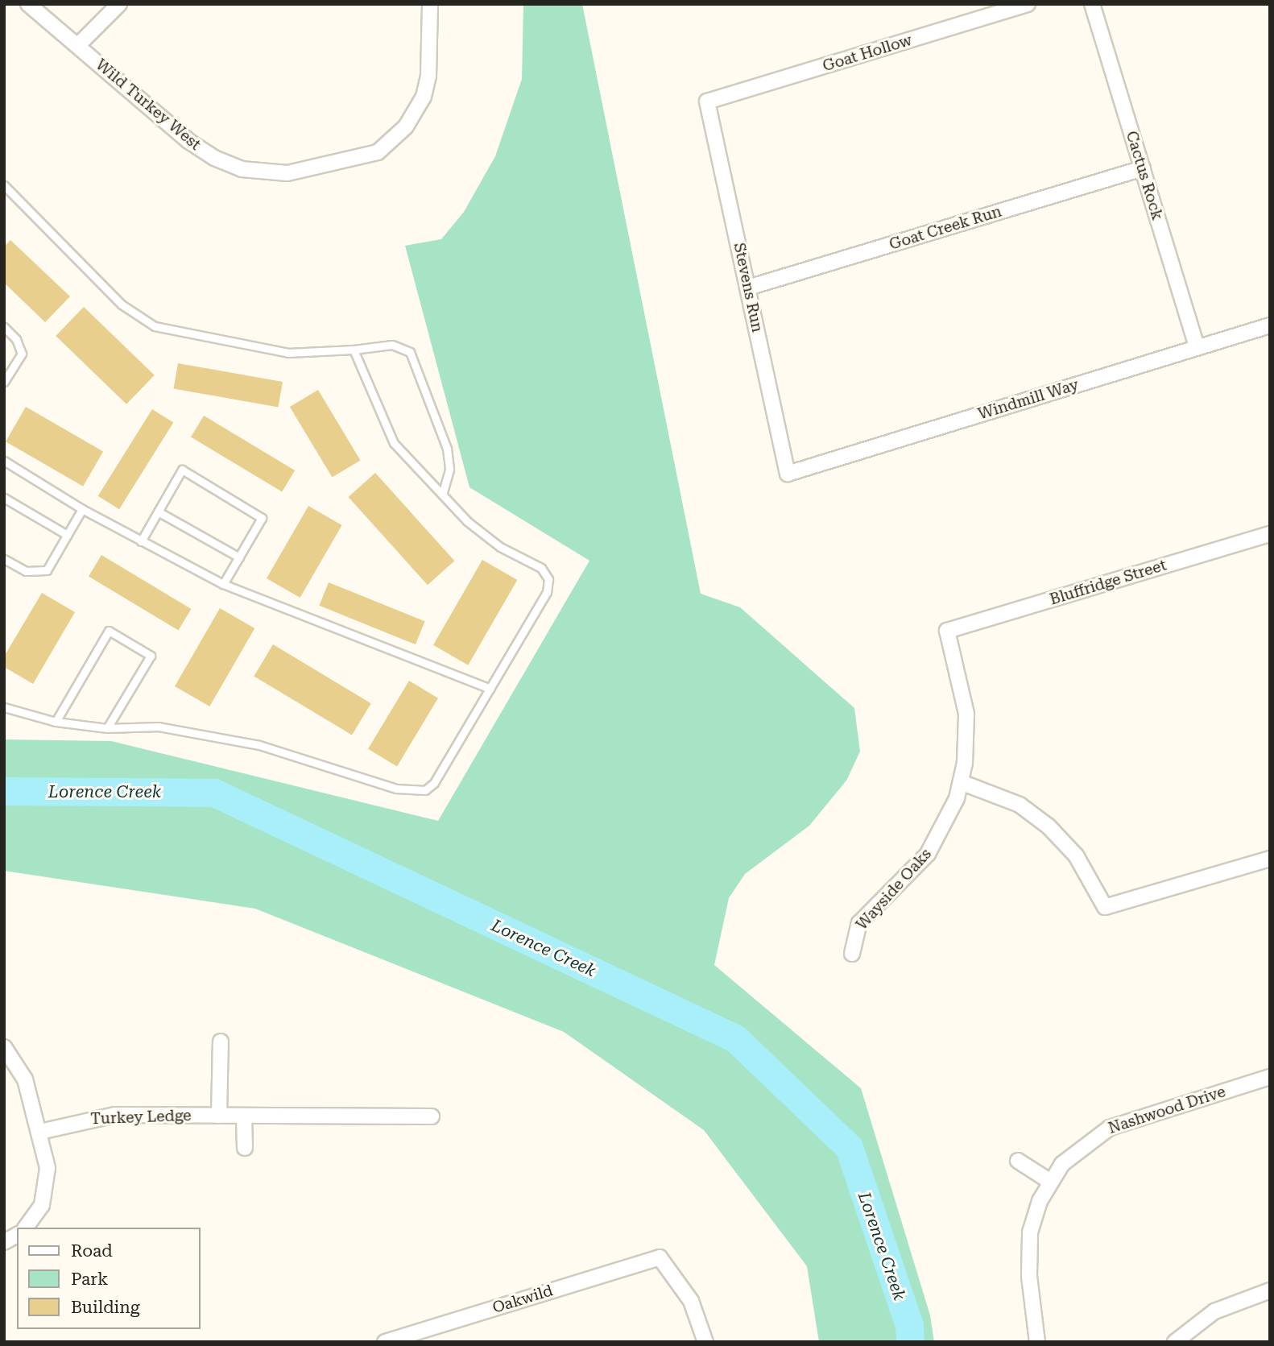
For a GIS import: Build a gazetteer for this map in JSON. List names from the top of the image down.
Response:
{
  "streets": {
    "street": [
      "Goat Hollow",
      "Wild Turkey West",
      "Cactus Rock",
      "Goat Creek Run",
      "Stevens Run",
      "Windmill Way",
      "Bluffridge Street",
      "Wayside Oaks",
      "Nashwood Drive",
      "Turkey Ledge",
      "Oakwild"
    ]
  },
  "crossings": [
    ["Goat Hollow", "Stevens Run"],
    ["Cactus Rock", "Goat Creek Run"],
    ["Cactus Rock", "Windmill Way"],
    ["Goat Creek Run", "Stevens Run"],
    ["Stevens Run", "Windmill Way"],
    ["Bluffridge Street", "Wayside Oaks"]
  ],
  "water": ["Lorence Creek"],
  "legend": ["Road", "Park", "Building"]
}
